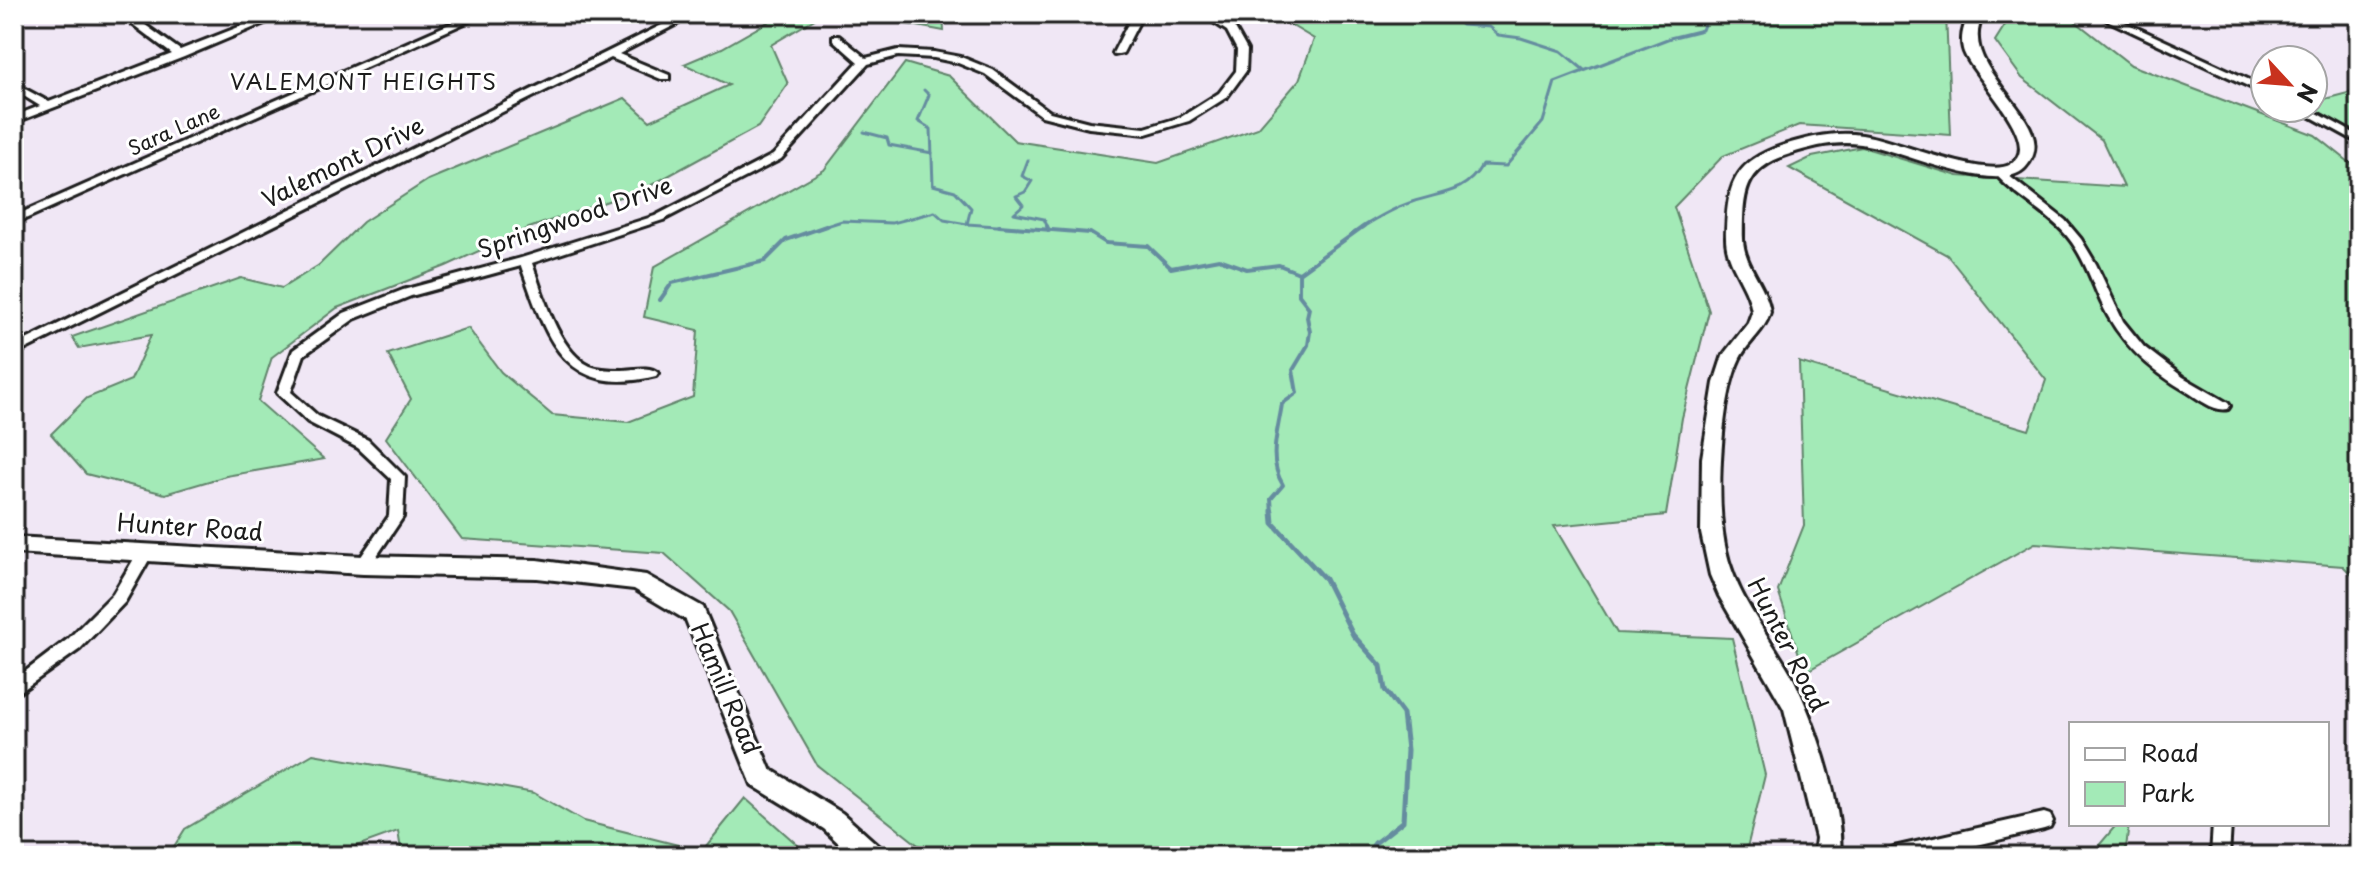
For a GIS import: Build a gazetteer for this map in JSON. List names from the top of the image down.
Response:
{
  "streets": {
    "street": [
      "Sara Lane",
      "Valemont Drive",
      "Springwood Drive",
      "Hunter Road",
      "Hamill Road"
    ]
  },
  "crossings": [
    ["Springwood Drive", "Hunter Road"],
    ["Springwood Drive", "Hamill Road"],
    ["Hunter Road", "Hamill Road"]
  ],
  "districts": ["VALEMONT HEIGHTS"],
  "legend": ["Road", "Park"],
  "north": "bottom right"
}
